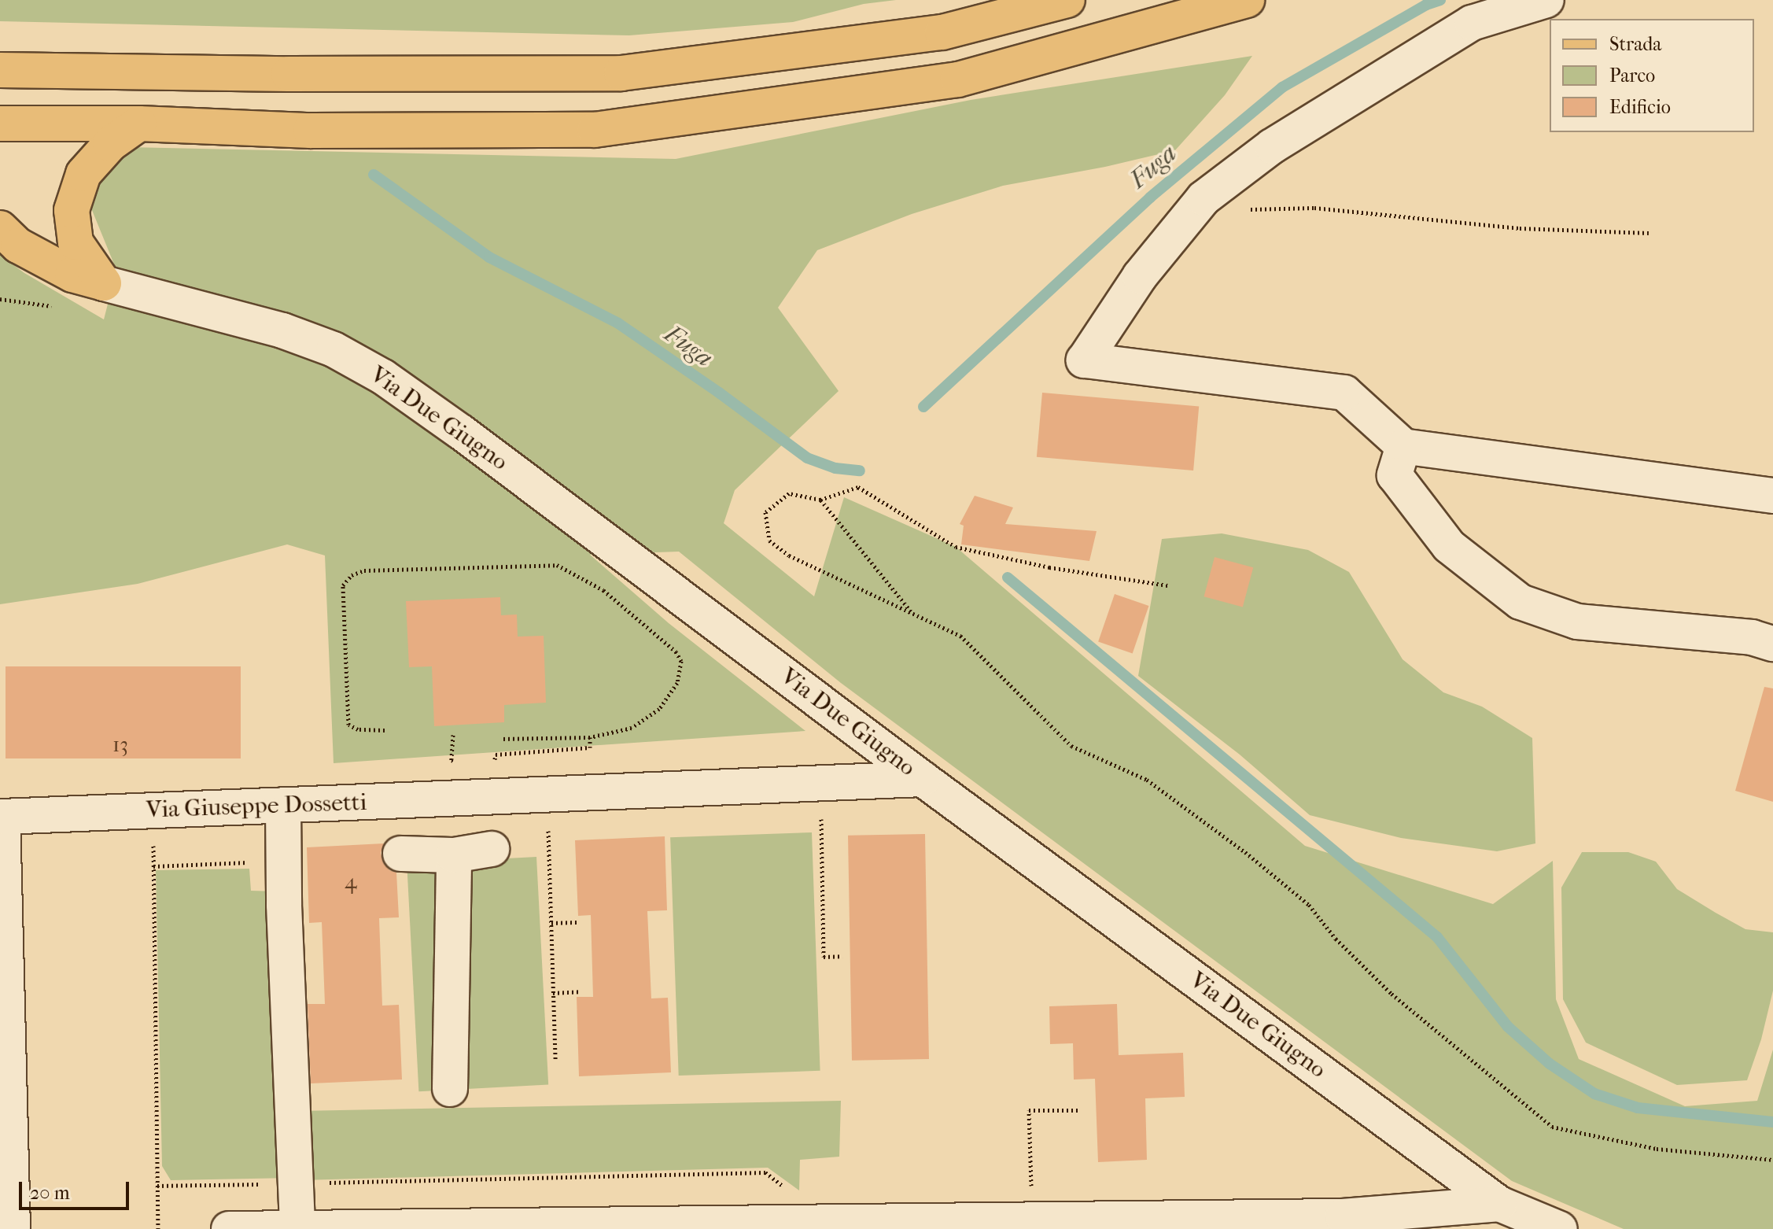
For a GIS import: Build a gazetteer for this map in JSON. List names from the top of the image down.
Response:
{
  "streets": {
    "street": ["Via Due Giugno", "Via Giuseppe Dossetti"]
  },
  "crossings": [
    ["Via Due Giugno", "Via Giuseppe Dossetti"]
  ],
  "water": ["Fuga"],
  "house_numbers": ["13", "4"],
  "legend": ["Strada", "Parco", "Edificio"],
  "scale_bar": "20 m"
}
